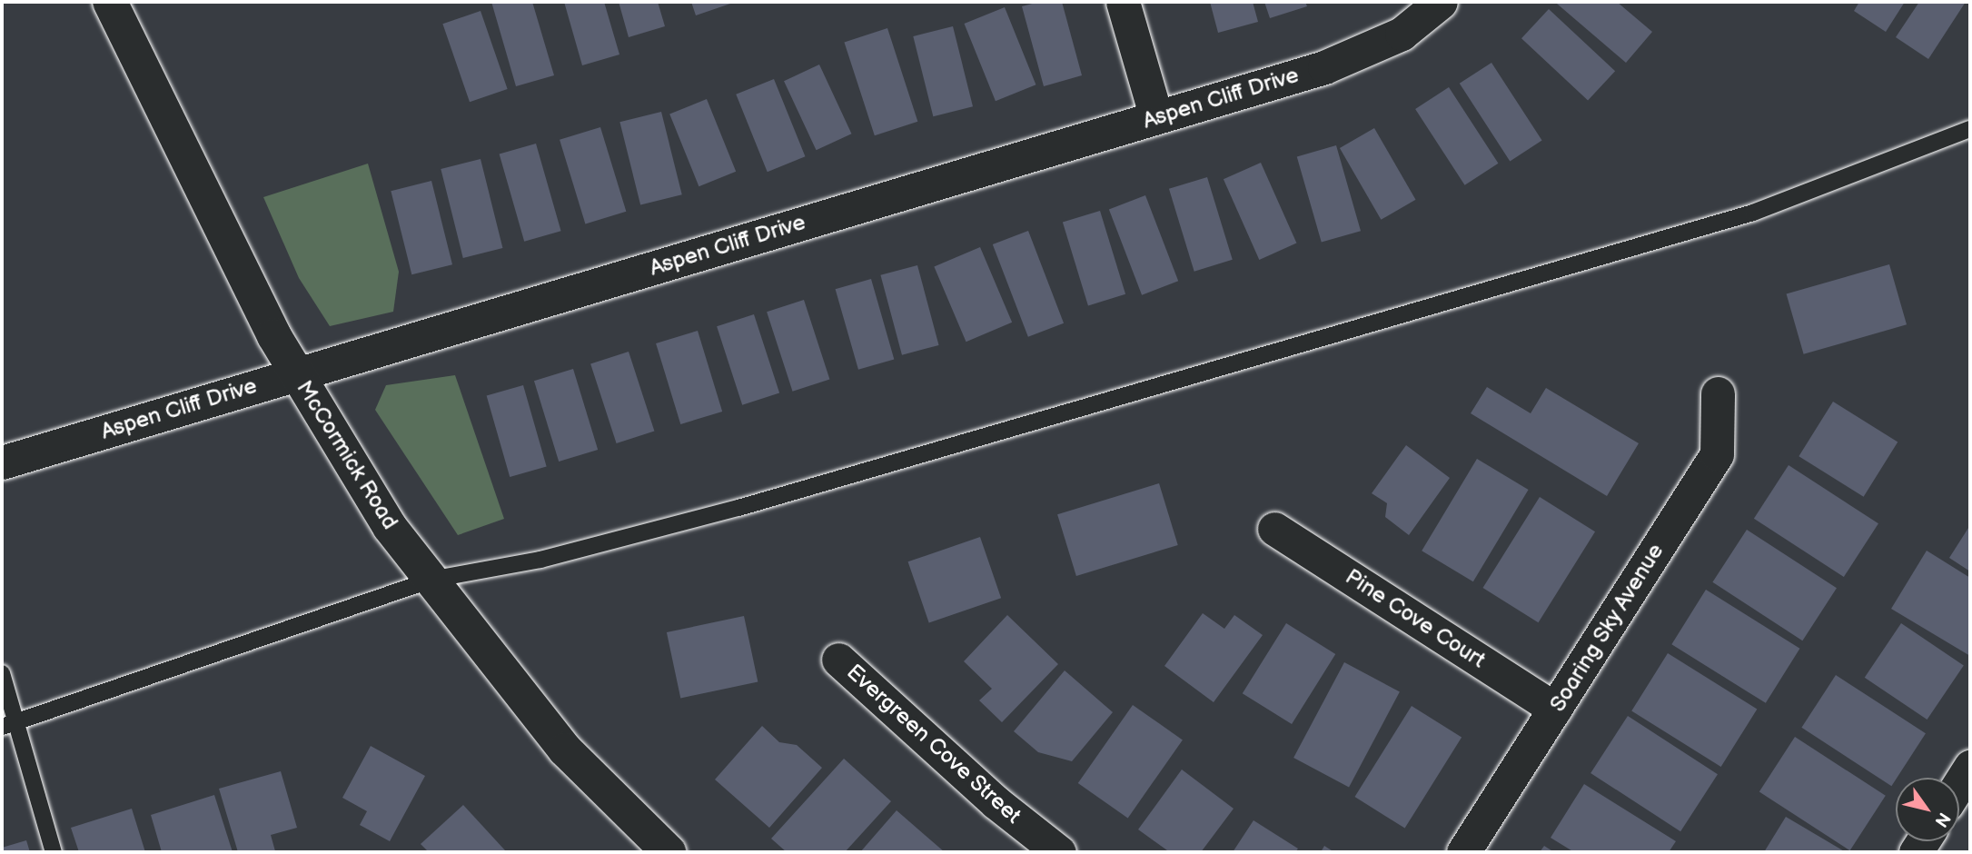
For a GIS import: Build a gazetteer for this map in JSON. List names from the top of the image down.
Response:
{
  "streets": {
    "street": [
      "Aspen Cliff Drive",
      "McCormick Road",
      "Pine Cove Court",
      "Soaring Sky Avenue",
      "Evergreen Cove Street"
    ]
  },
  "crossings": [
    ["Aspen Cliff Drive", "McCormick Road"],
    ["Pine Cove Court", "Soaring Sky Avenue"]
  ],
  "north": "bottom right"
}
